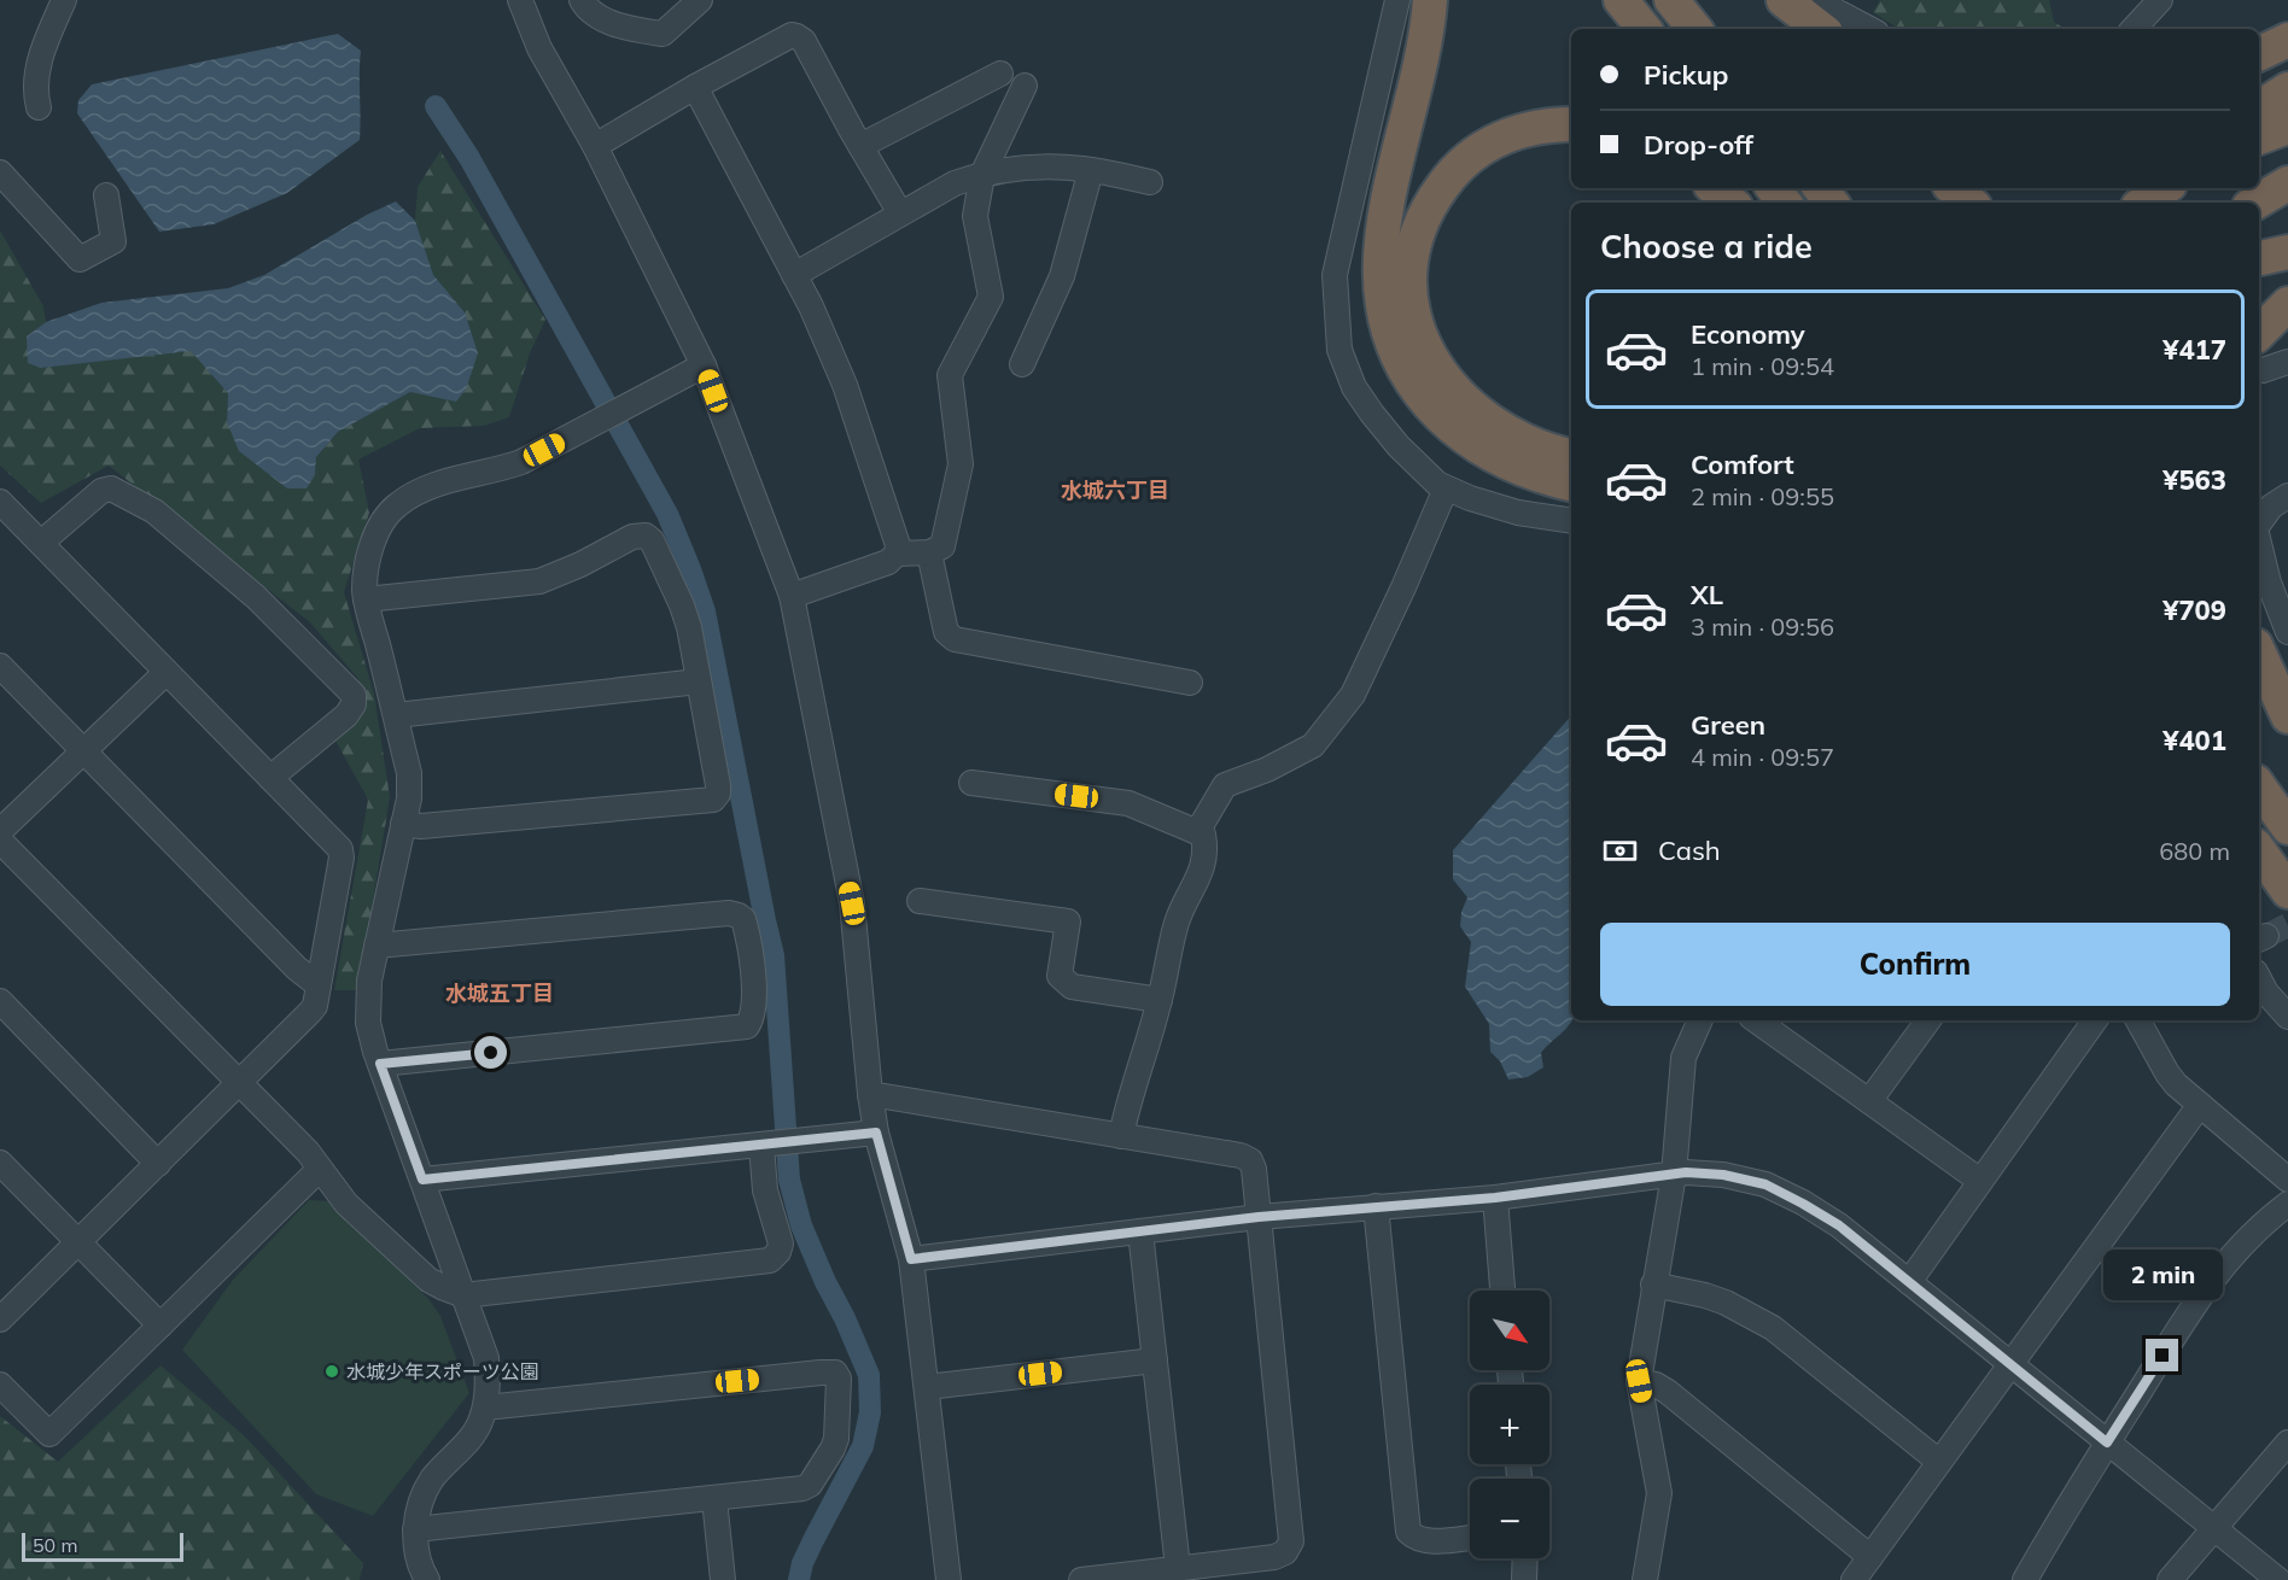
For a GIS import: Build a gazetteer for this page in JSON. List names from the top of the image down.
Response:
{
  "districts": ["水城六丁目", "水城五丁目"],
  "places": ["水城少年スポーツ公園"],
  "scale_bar": "50 m",
  "north": "bottom right",
  "page": {
    "banner": ["Pickup", "Drop-off"],
    "heading": "Choose a ride",
    "list": [
      {
        "name": "Economy",
        "note": "1 min · 09:54",
        "value": "¥417"
      },
      {
        "name": "Comfort",
        "note": "2 min · 09:55",
        "value": "¥563"
      },
      {
        "name": "XL",
        "note": "3 min · 09:56",
        "value": "¥709"
      },
      {
        "name": "Green",
        "note": "4 min · 09:57",
        "value": "¥401"
      }
    ],
    "pay": ["Cash", "680 m"],
    "buttons": "Confirm",
    "bubble": "2 min",
    "map_buttons": ["+", "−"],
    "scale": "50 m"
  }
}
